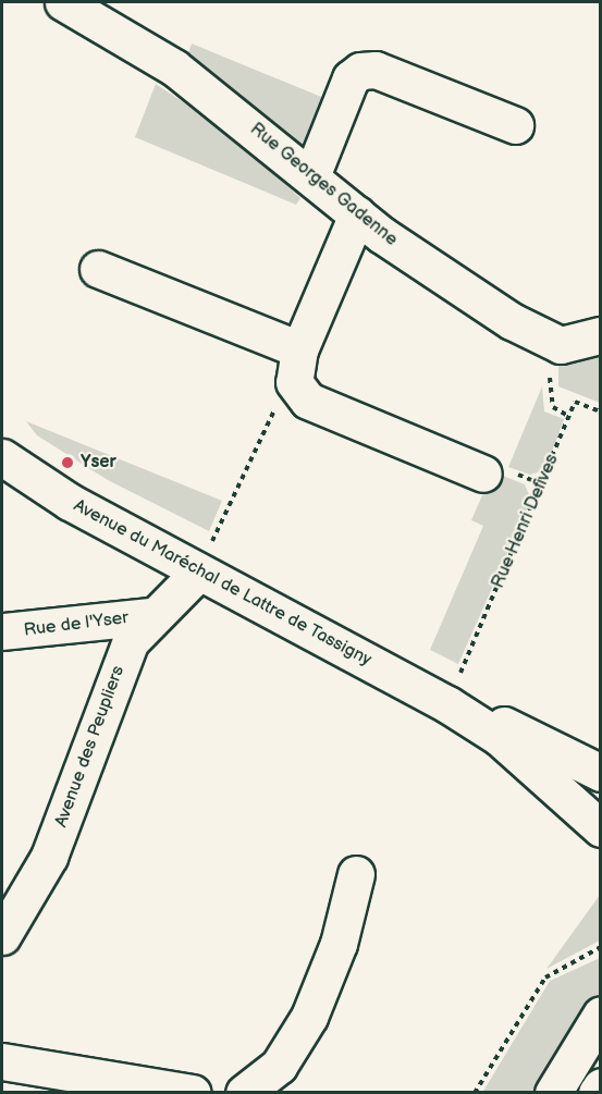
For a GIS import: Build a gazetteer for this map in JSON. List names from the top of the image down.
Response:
{
  "streets": {
    "street": [
      "Rue Georges Gadenne",
      "Avenue du Maréchal de Lattre de Tassigny",
      "Rue de l'Yser",
      "Avenue des Peupliers"
    ],
    "path": ["Rue Henri Defives"]
  },
  "crossings": [
    ["Rue Henri Defives", "Avenue du Maréchal de Lattre de Tassigny"],
    ["Avenue du Maréchal de Lattre de Tassigny", "Avenue des Peupliers"],
    ["Rue de l'Yser", "Avenue des Peupliers"]
  ],
  "places": ["Yser"]
}
